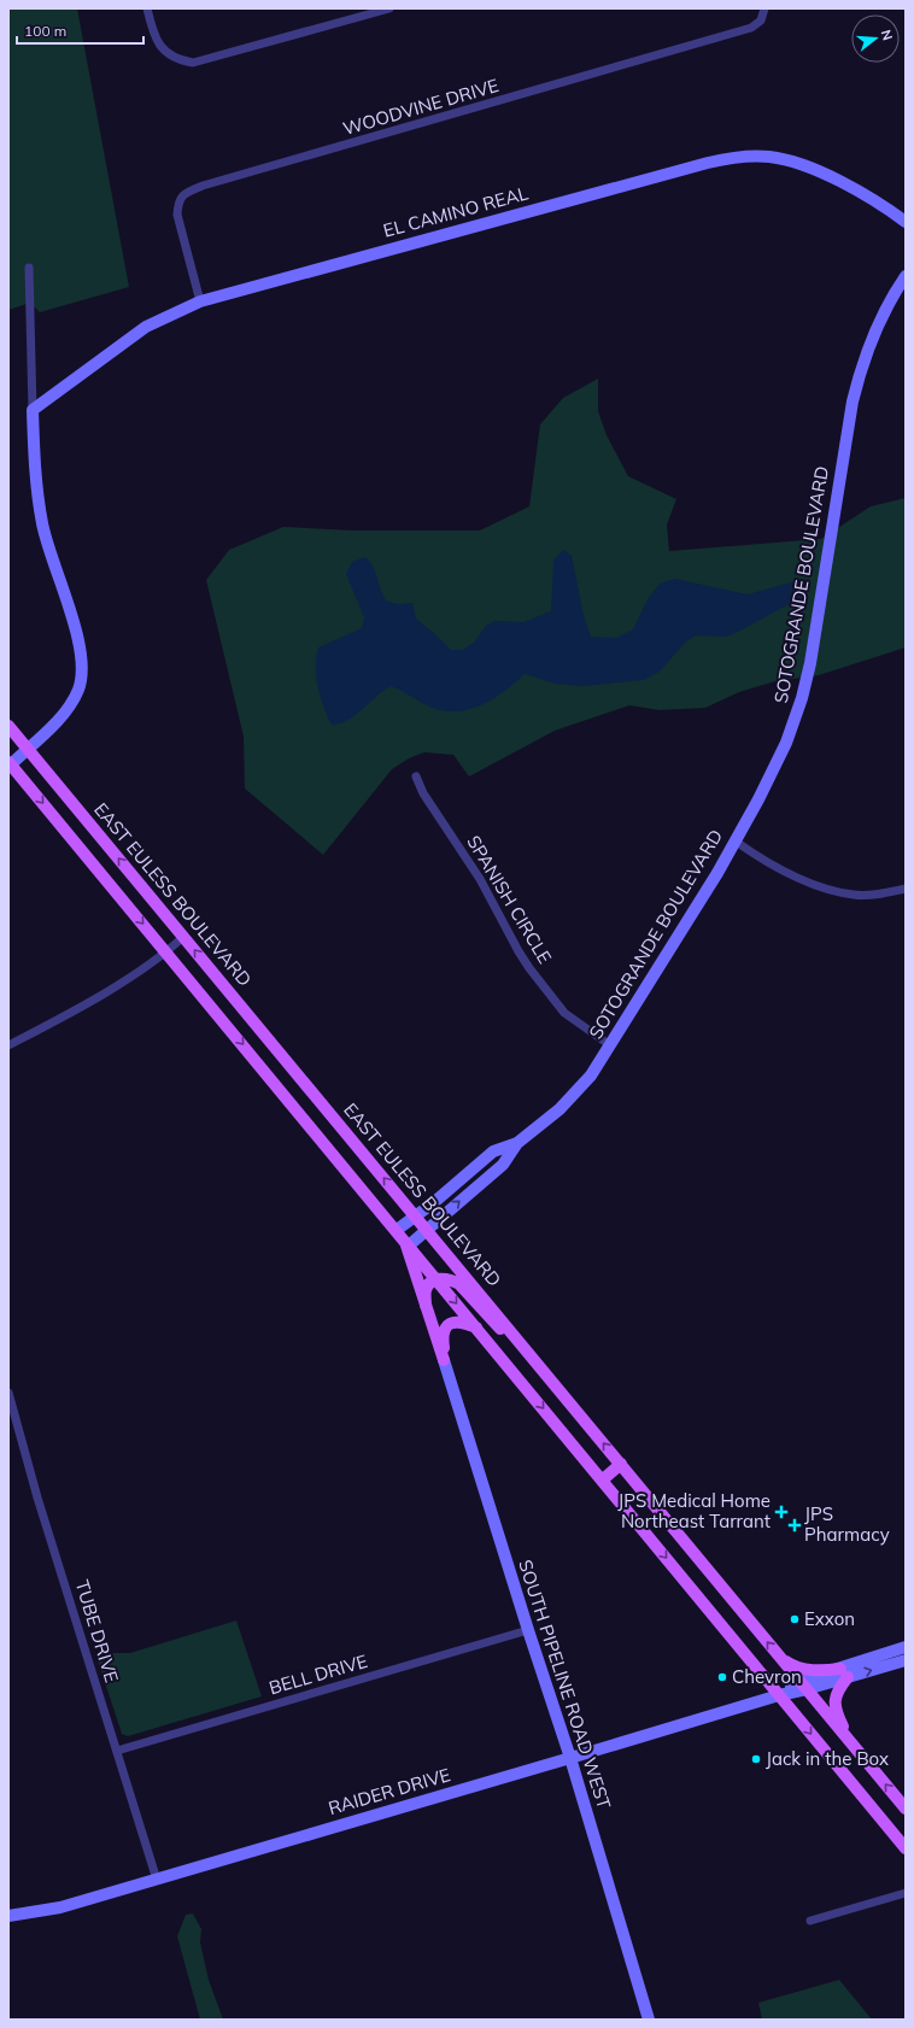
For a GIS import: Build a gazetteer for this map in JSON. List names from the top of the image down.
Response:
{
  "streets": {
    "main road": ["EAST EULESS BOULEVARD"],
    "street": [
      "WOODVINE DRIVE",
      "EL CAMINO REAL",
      "SOTOGRANDE BOULEVARD",
      "SPANISH CIRCLE",
      "TUBE DRIVE",
      "BELL DRIVE",
      "SOUTH PIPELINE ROAD WEST",
      "RAIDER DRIVE"
    ]
  },
  "crossings": [
    ["WOODVINE DRIVE", "EL CAMINO REAL"],
    ["SOTOGRANDE BOULEVARD", "EAST EULESS BOULEVARD"],
    ["SOTOGRANDE BOULEVARD", "SPANISH CIRCLE"],
    ["EAST EULESS BOULEVARD", "RAIDER DRIVE"],
    ["TUBE DRIVE", "BELL DRIVE"],
    ["TUBE DRIVE", "RAIDER DRIVE"],
    ["BELL DRIVE", "SOUTH PIPELINE ROAD WEST"],
    ["SOUTH PIPELINE ROAD WEST", "RAIDER DRIVE"]
  ],
  "places": {
    "health": ["JPS Medical Home Northeast Tarrant", "JPS Pharmacy"],
    "other": ["Exxon", "Chevron", "Jack in the Box"]
  },
  "scale_bar": "100 m",
  "north": "right"
}
